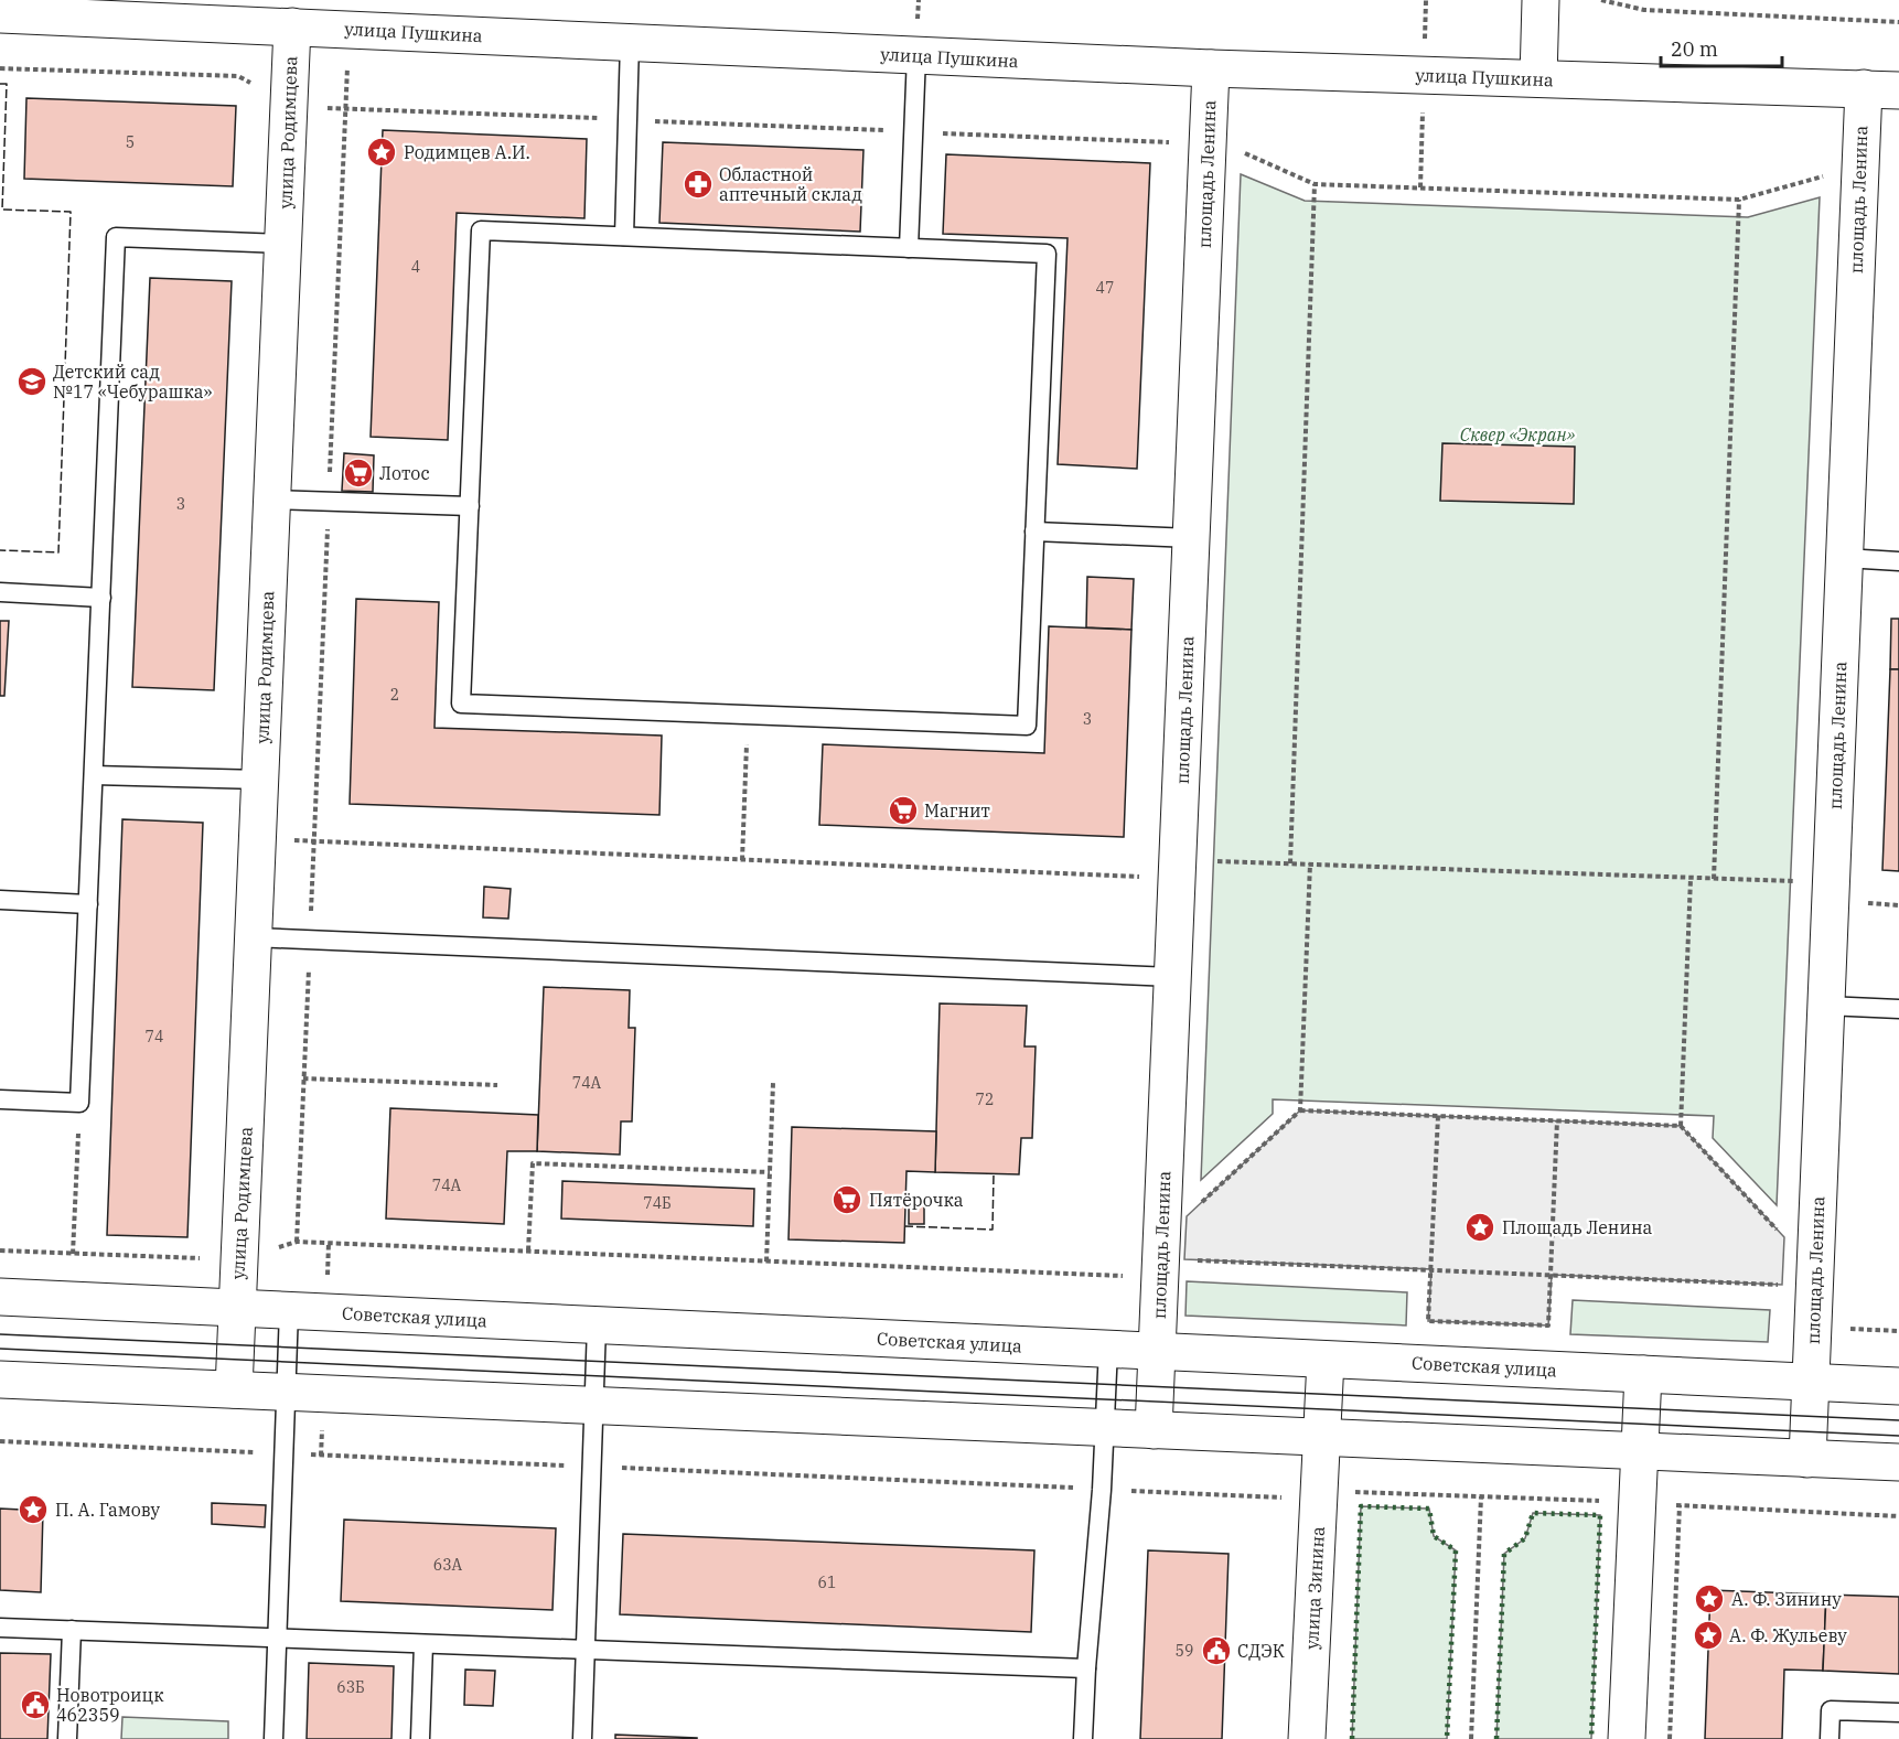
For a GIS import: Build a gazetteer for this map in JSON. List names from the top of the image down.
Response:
{
  "streets": {
    "street": [
      "улица Пушкина",
      "улица Родимцева",
      "площадь Ленина",
      "Советская улица",
      "улица Зинина"
    ]
  },
  "crossings": [
    ["улица Пушкина", "улица Родимцева"],
    ["улица Пушкина", "площадь Ленина"],
    ["улица Родимцева", "Советская улица"],
    ["площадь Ленина", "Советская улица"],
    ["Советская улица", "улица Зинина"]
  ],
  "parks": ["Сквер «Экран»"],
  "places": {
    "place": [
      "Родимцев А.И.",
      "Площадь Ленина",
      "П. А. Гамову",
      "А. Ф. Зинину",
      "А. Ф. Жульеву"
    ],
    "pharmacy": ["Областной аптечный склад"],
    "school or university": ["Детский сад №17 «Чебурашка»"],
    "supermarket": ["Лотос", "Магнит", "Пятёрочка"],
    "public building": ["СДЭК", "Новотроицк 462359"]
  },
  "house_numbers": [
    "5",
    "4",
    "47",
    "3",
    "2",
    "3",
    "74",
    "74А",
    "72",
    "74А",
    "74Б",
    "63А",
    "61",
    "59",
    "63Б"
  ],
  "scale_bar": "20 m"
}
